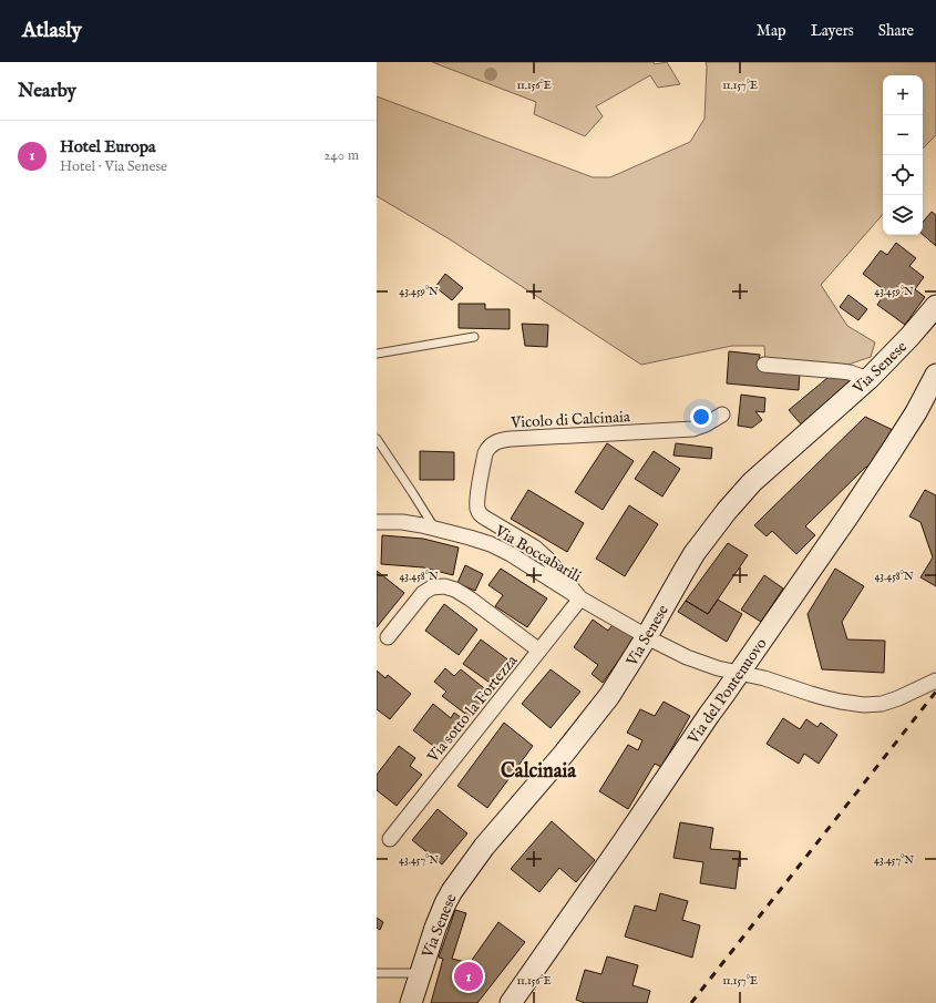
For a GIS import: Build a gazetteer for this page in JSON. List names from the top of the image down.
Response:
{
  "streets": {
    "main road": ["Via Senese", "Via del Pontenuovo"],
    "street": ["Vicolo di Calcinaia", "Via Boccabarili", "Via sotto la Fortezza"]
  },
  "crossings": [
    ["Via Senese", "Via Boccabarili"],
    ["Vicolo di Calcinaia", "Via Boccabarili"],
    ["Vicolo di Calcinaia", "Via sotto la Fortezza"],
    ["Via Boccabarili", "Via del Pontenuovo"],
    ["Via Boccabarili", "Via sotto la Fortezza"]
  ],
  "districts": ["Calcinaia"],
  "page": {
    "header": "Atlasly",
    "nav": ["Map", "Layers", "Share"],
    "heading": "Nearby",
    "map_buttons": ["+", "−"],
    "list": [
      {
        "mark": "1",
        "name": "Hotel Europa",
        "note": "Hotel · Via Senese",
        "value": "240 m"
      }
    ],
    "pins": "1"
  },
  "coordinates": [
    "11.156°E",
    "11.157°E",
    "43.459°N",
    "43.458°N",
    "43.457°N"
  ]
}
